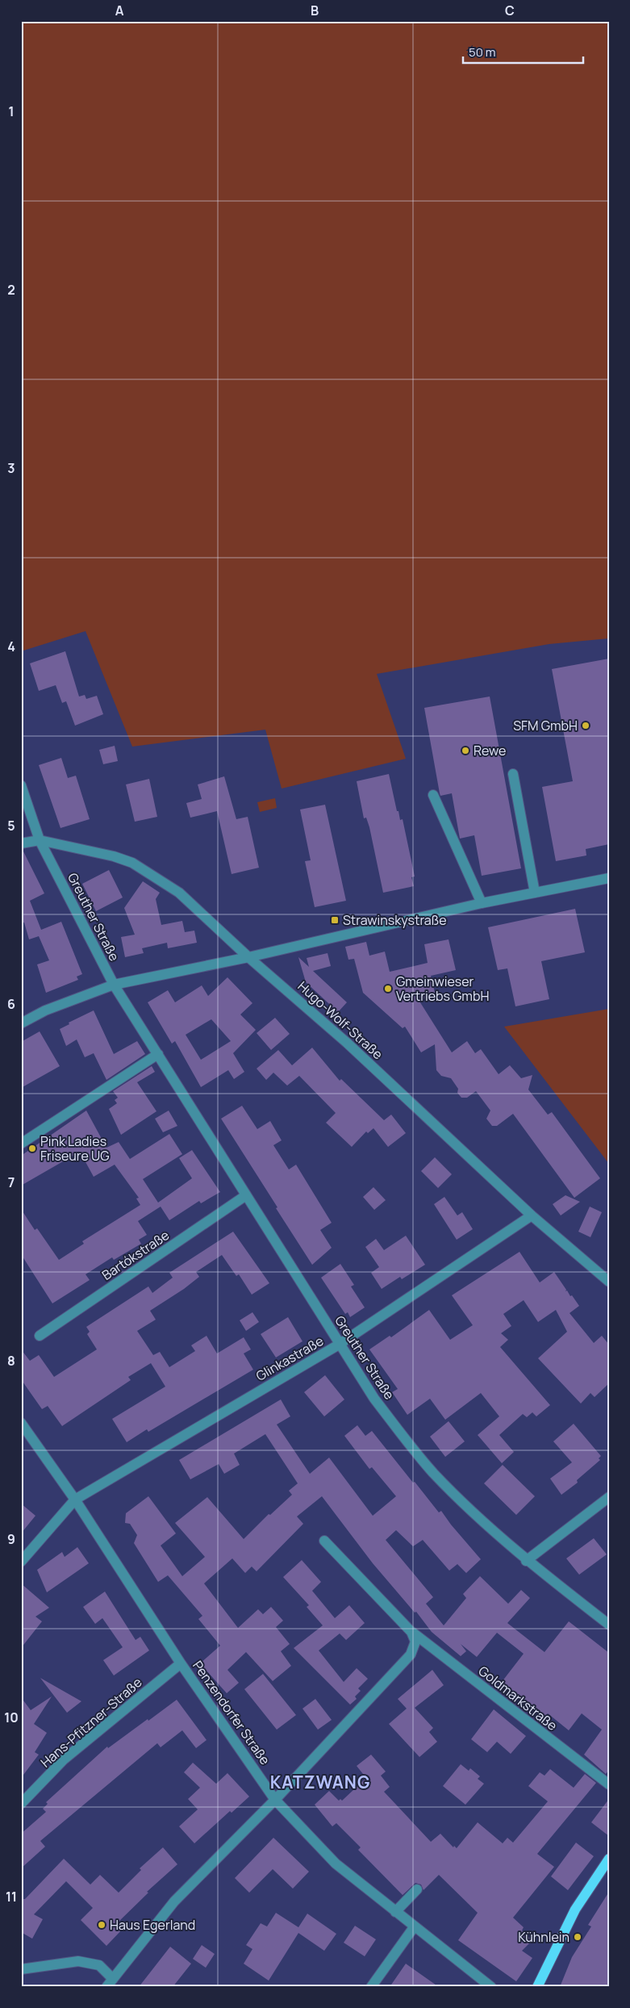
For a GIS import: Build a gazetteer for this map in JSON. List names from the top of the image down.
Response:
{
  "streets": {
    "street": [
      "Greuther Straße",
      "Hugo-Wolf-Straße",
      "Bartókstraße",
      "Glinkastraße",
      "Goldmarkstraße",
      "Penzendorfer Straße",
      "Hans-Pfitzner-Straße"
    ]
  },
  "crossings": [
    ["Greuther Straße", "Hugo-Wolf-Straße"],
    ["Greuther Straße", "Bartókstraße"],
    ["Greuther Straße", "Glinkastraße"],
    ["Hugo-Wolf-Straße", "Glinkastraße"],
    ["Glinkastraße", "Penzendorfer Straße"],
    ["Penzendorfer Straße", "Hans-Pfitzner-Straße"]
  ],
  "districts": ["KATZWANG"],
  "places": {
    "other": [
      "SFM GmbH",
      "Rewe",
      "Gmeinwieser Vertriebs GmbH",
      "Pink Ladies Friseure UG",
      "Haus Egerland",
      "Kühnlein"
    ],
    "transit": ["Strawinskystraße"]
  },
  "scale_bar": "50 m",
  "grid": {
    "columns": ["A", "B", "C"],
    "rows": [
      "1",
      "2",
      "3",
      "4",
      "5",
      "6",
      "7",
      "8",
      "9",
      "10",
      "11"
    ]
  }
}
